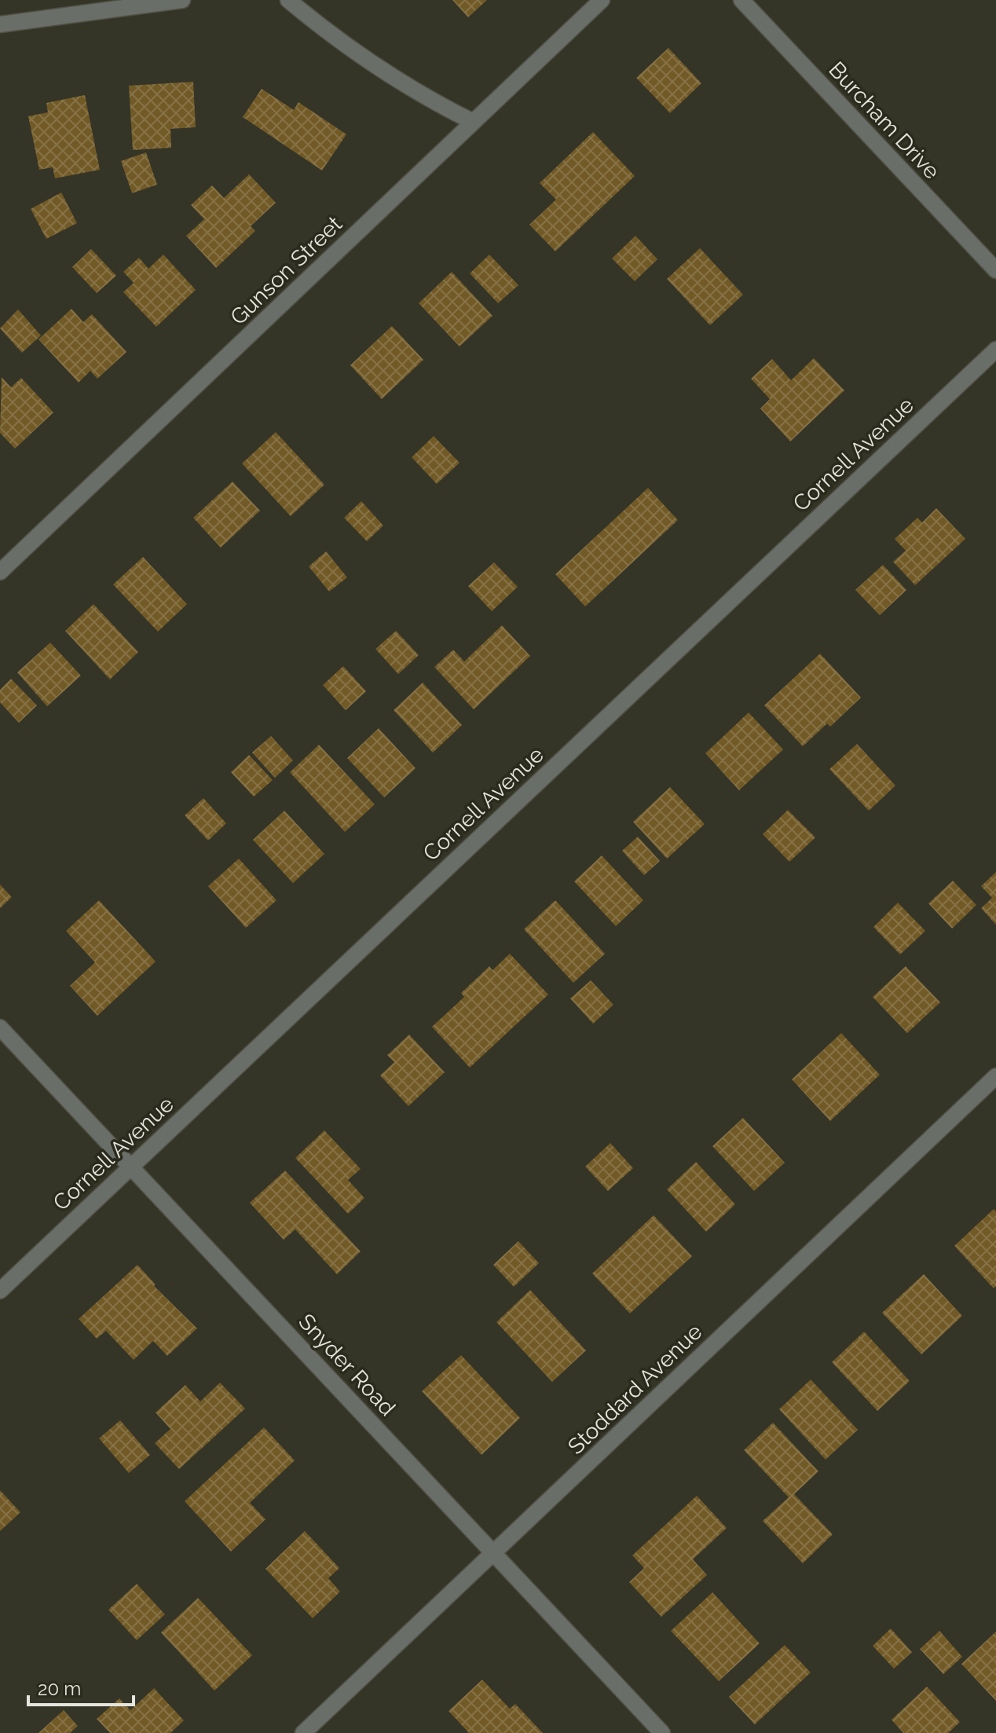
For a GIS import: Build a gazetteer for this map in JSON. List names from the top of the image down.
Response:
{
  "streets": {
    "street": [
      "Burcham Drive",
      "Gunson Street",
      "Cornell Avenue",
      "Snyder Road",
      "Stoddard Avenue"
    ]
  },
  "crossings": [
    ["Cornell Avenue", "Snyder Road"],
    ["Snyder Road", "Stoddard Avenue"]
  ],
  "scale_bar": "20 m"
}
